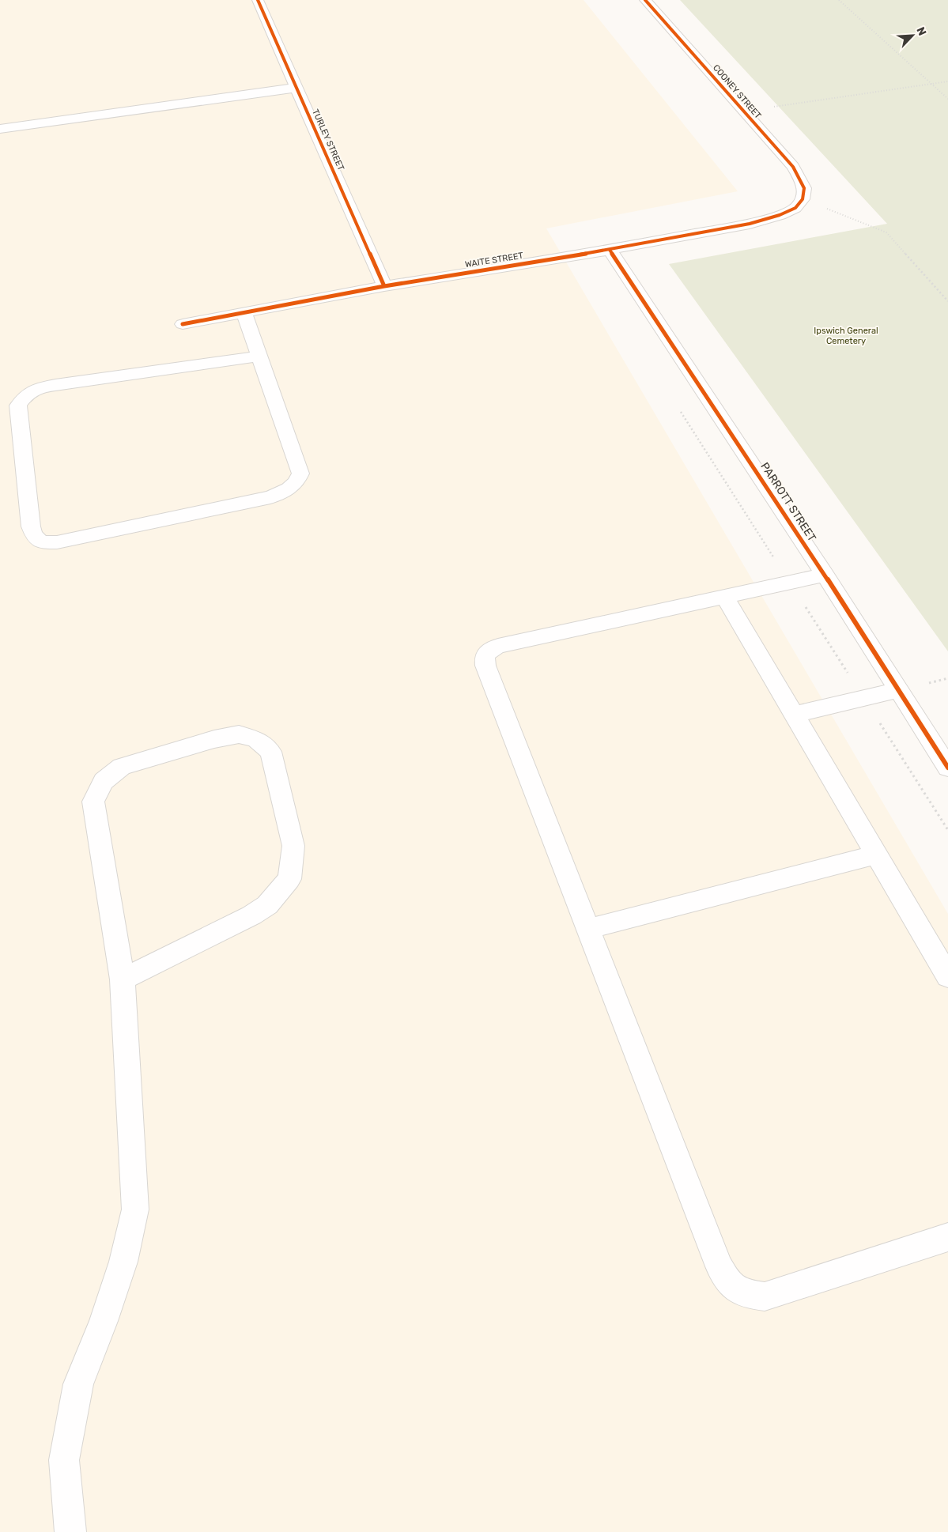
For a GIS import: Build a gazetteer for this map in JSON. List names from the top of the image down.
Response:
{
  "streets": {
    "street": [
      "COONEY STREET",
      "TURLEY STREET",
      "WAITE STREET",
      "PARROTT STREET"
    ]
  },
  "crossings": [
    ["COONEY STREET", "WAITE STREET"],
    ["TURLEY STREET", "WAITE STREET"],
    ["WAITE STREET", "PARROTT STREET"]
  ],
  "parks": ["Ipswich General Cemetery"],
  "north": "top right"
}
